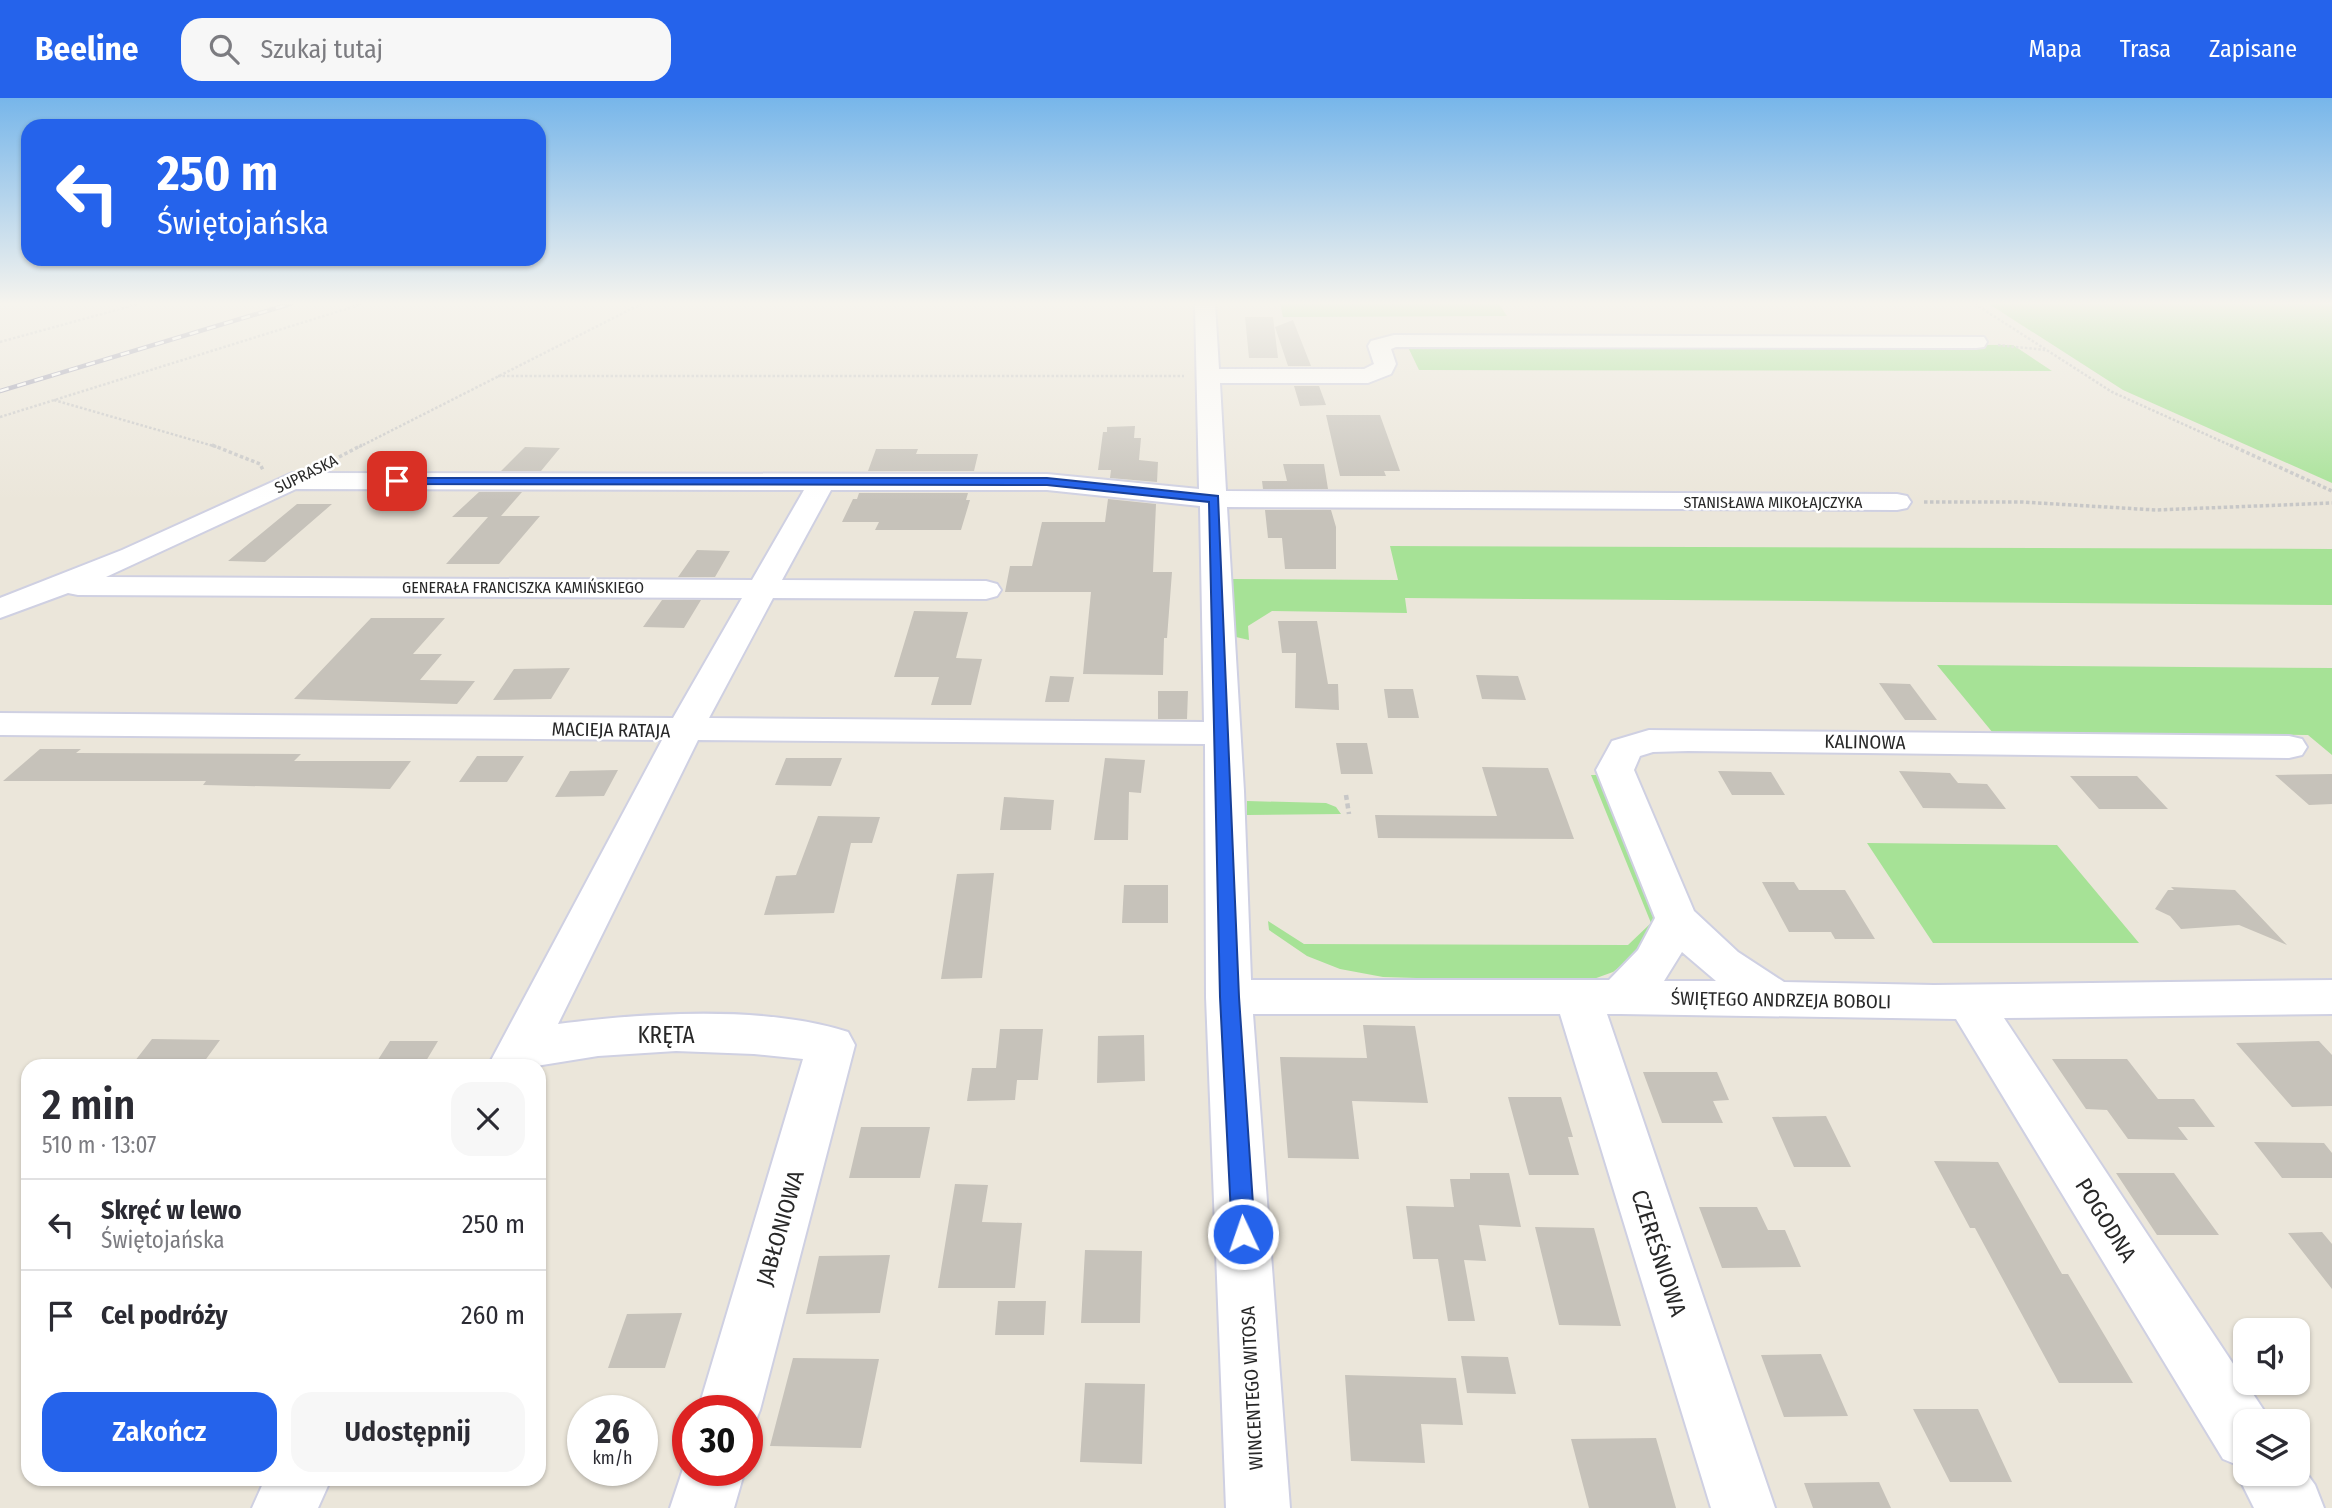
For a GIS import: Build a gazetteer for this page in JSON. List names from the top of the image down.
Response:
{
  "streets": {
    "street": [
      "SUPRASKA",
      "STANISŁAWA MIKOŁAJCZYKA",
      "GENERAŁA FRANCISZKA KAMIŃSKIEGO",
      "MACIEJA RATAJA",
      "KALINOWA",
      "ŚWIĘTEGO ANDRZEJA BOBOLI",
      "KRĘTA",
      "POGODNA",
      "JABŁONIOWA",
      "CZEREŚNIOWA",
      "WINCENTEGO WITOSA"
    ]
  },
  "crossings": [
    ["SUPRASKA", "STANISŁAWA MIKOŁAJCZYKA"],
    ["SUPRASKA", "GENERAŁA FRANCISZKA KAMIŃSKIEGO"],
    ["STANISŁAWA MIKOŁAJCZYKA", "WINCENTEGO WITOSA"],
    ["MACIEJA RATAJA", "WINCENTEGO WITOSA"],
    ["KALINOWA", "ŚWIĘTEGO ANDRZEJA BOBOLI"],
    ["ŚWIĘTEGO ANDRZEJA BOBOLI", "POGODNA"],
    ["ŚWIĘTEGO ANDRZEJA BOBOLI", "CZEREŚNIOWA"],
    ["ŚWIĘTEGO ANDRZEJA BOBOLI", "WINCENTEGO WITOSA"],
    ["KRĘTA", "JABŁONIOWA"]
  ],
  "page": {
    "header": "Beeline",
    "search": "Szukaj tutaj",
    "nav": ["Mapa", "Trasa", "Zapisane"],
    "turn": ["250 m", "Świętojańska"],
    "heading": ["2 min", "510 m · 13:07"],
    "list": [
      {
        "name": "Skręć w lewo",
        "note": "Świętojańska",
        "value": "250 m"
      },
      {
        "name": "Cel podróży",
        "value": "260 m"
      }
    ],
    "buttons": ["Zakończ", "Udostępnij"],
    "speed": "26 km/h",
    "limit": "30"
  }
}
